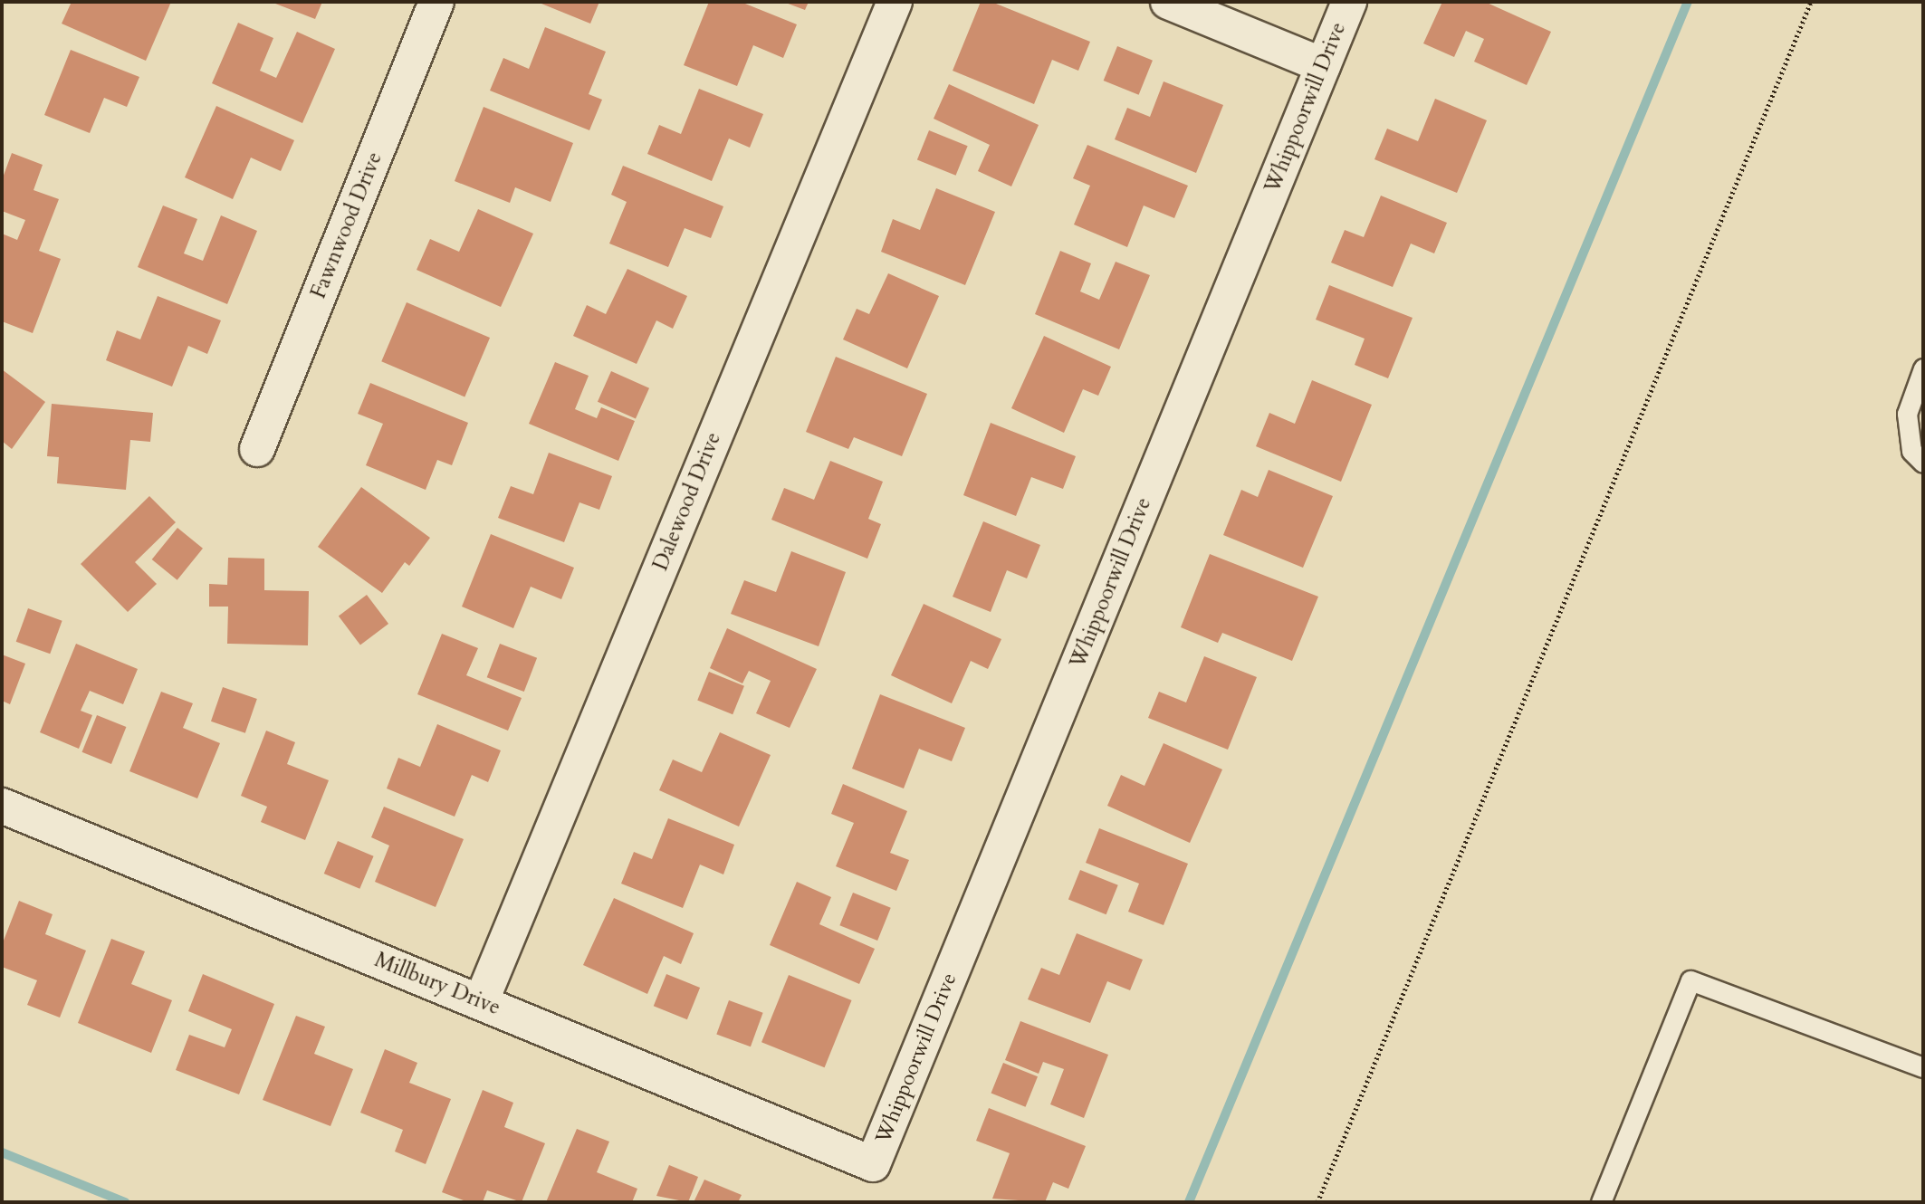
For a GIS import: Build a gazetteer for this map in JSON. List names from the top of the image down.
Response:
{
  "streets": {
    "street": [
      "Whippoorwill Drive",
      "Fawnwood Drive",
      "Dalewood Drive",
      "Millbury Drive"
    ]
  },
  "crossings": [
    ["Whippoorwill Drive", "Millbury Drive"],
    ["Dalewood Drive", "Millbury Drive"]
  ]
}
